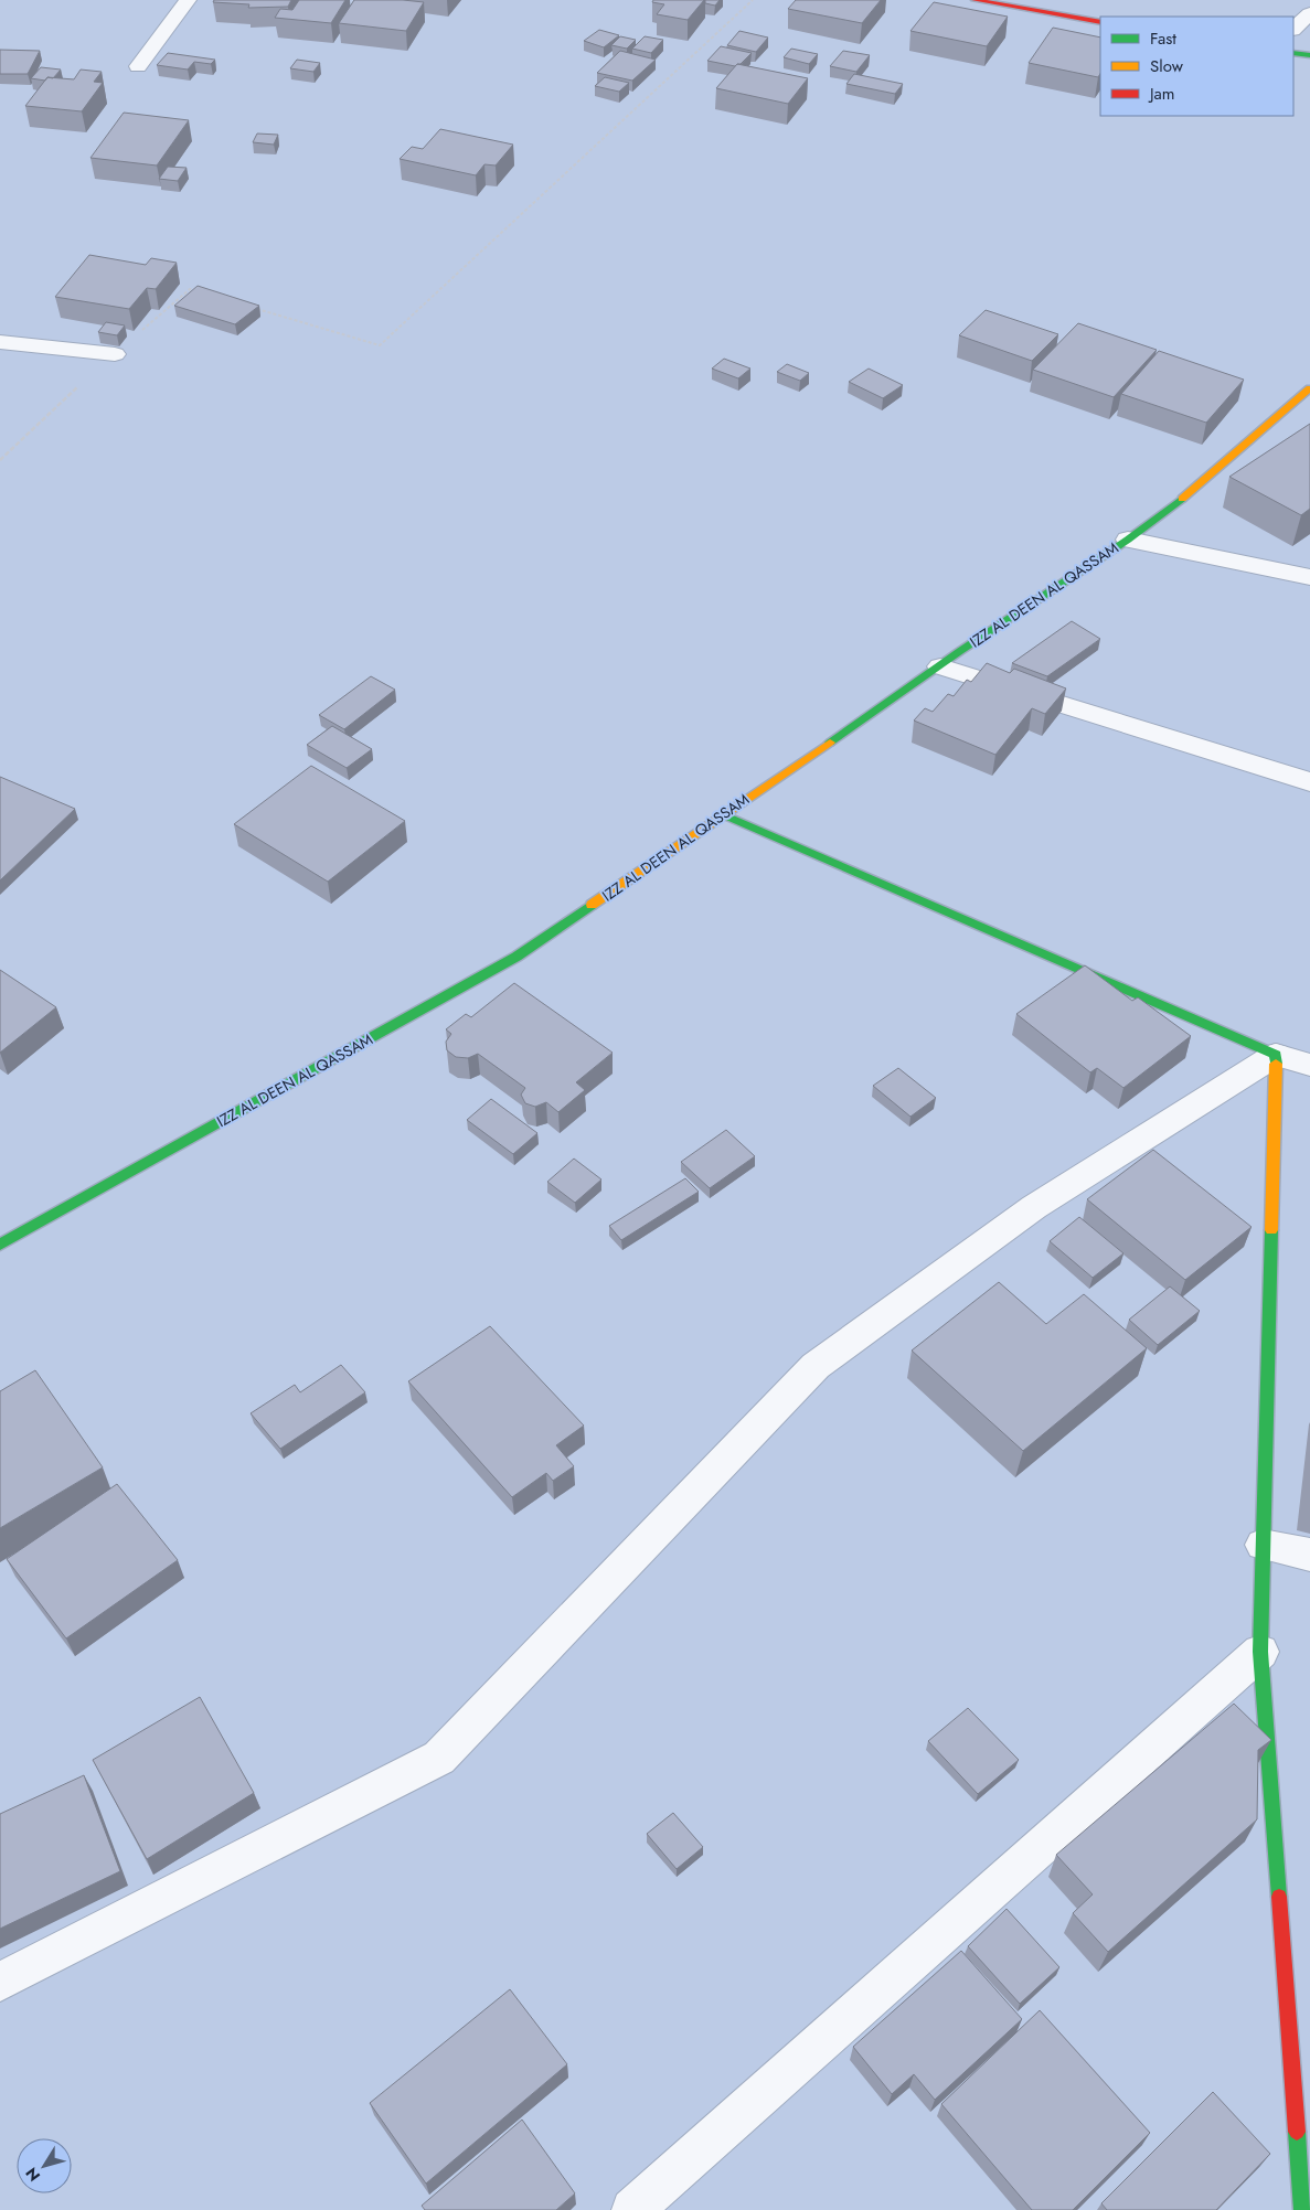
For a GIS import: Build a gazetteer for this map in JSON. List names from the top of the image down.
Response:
{
  "streets": {
    "street": ["IZZ AL DEEN AL QASSAM"]
  },
  "legend": ["Fast", "Slow", "Jam"],
  "north": "bottom left"
}
